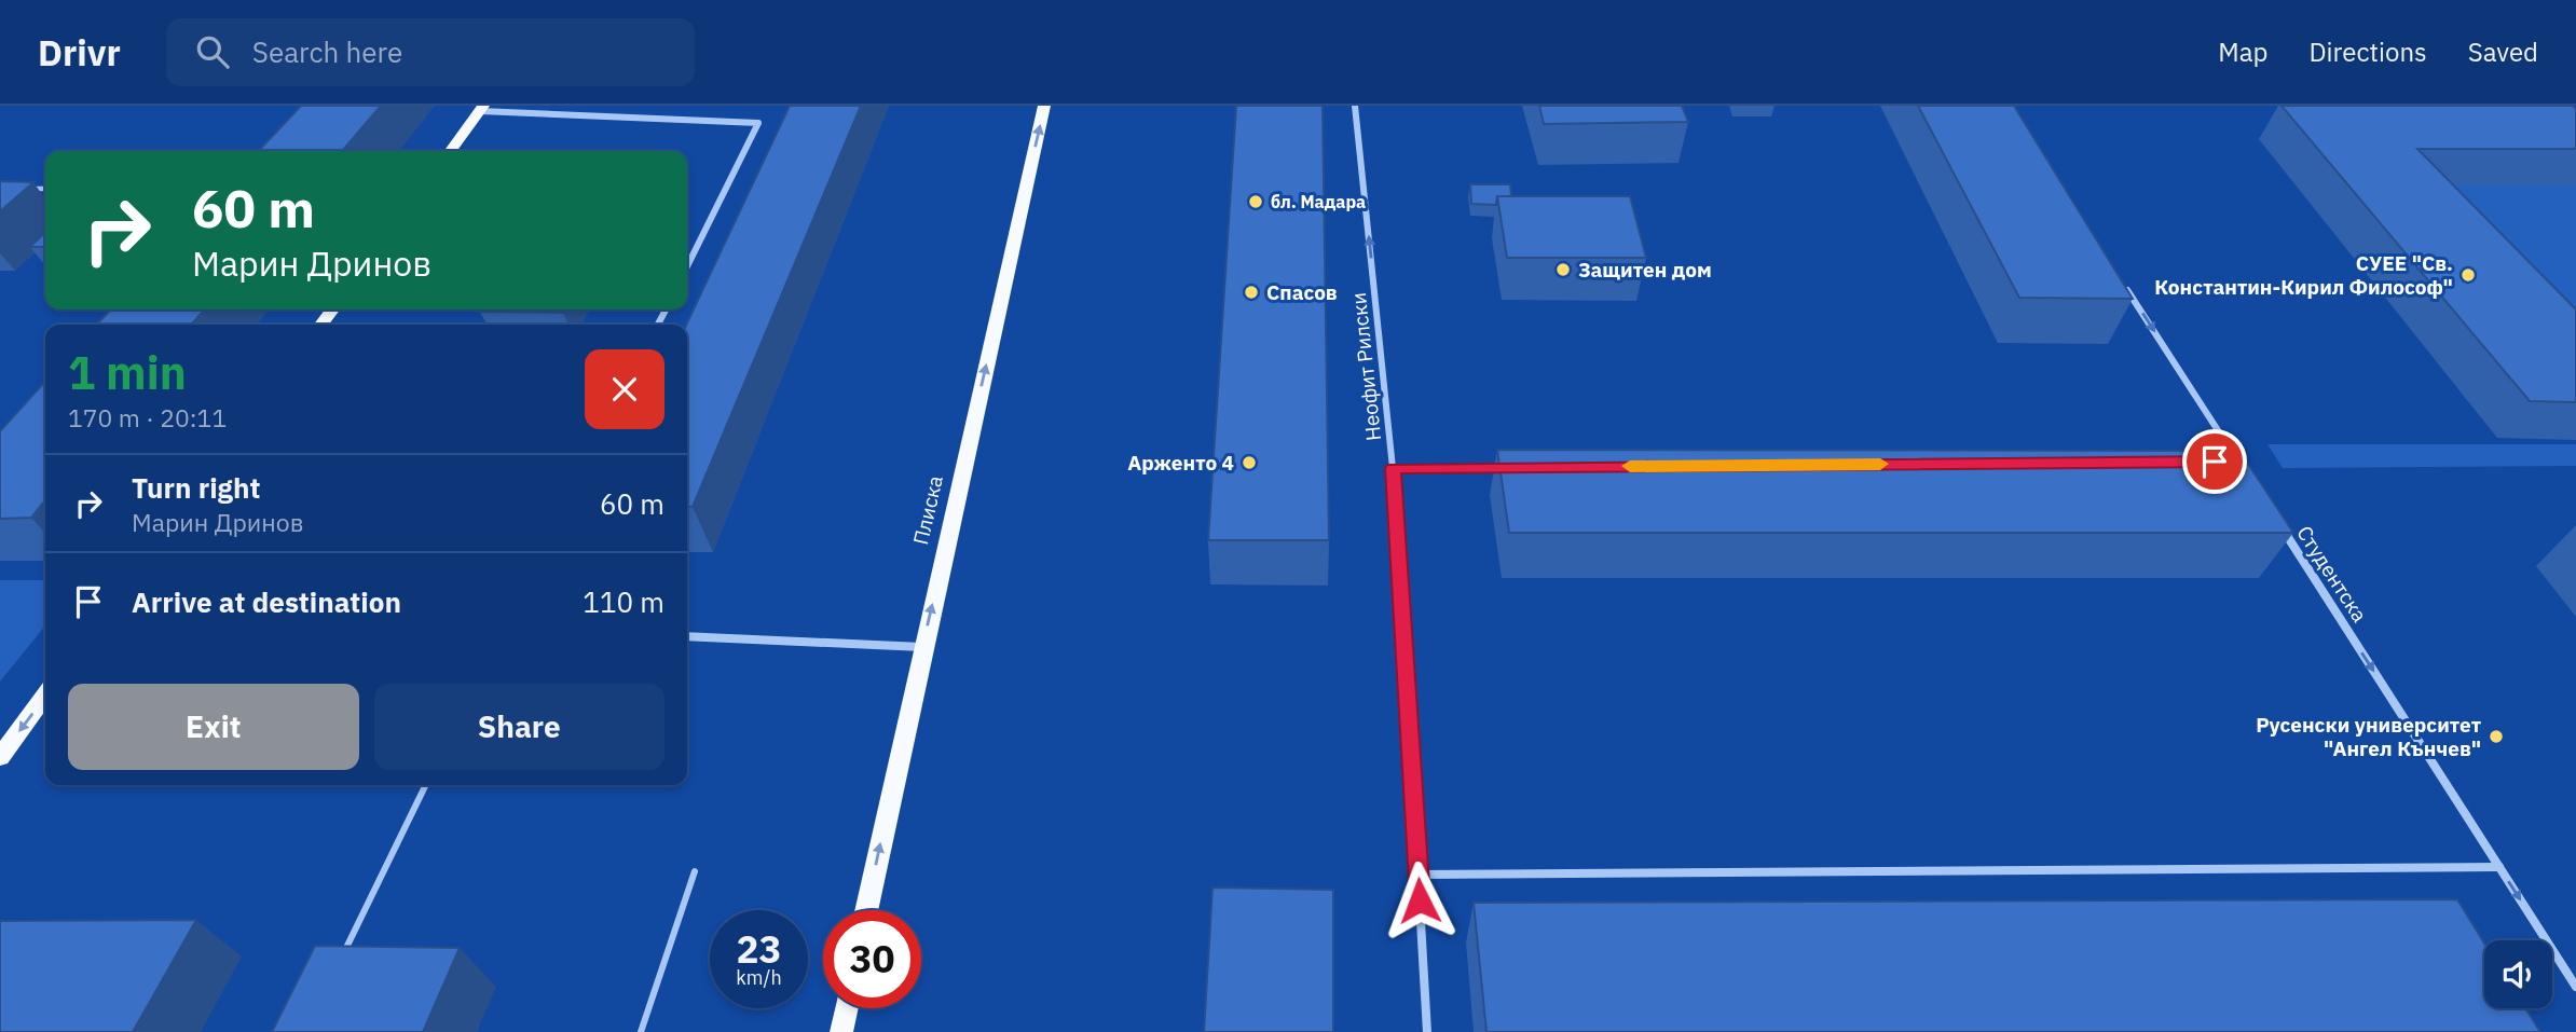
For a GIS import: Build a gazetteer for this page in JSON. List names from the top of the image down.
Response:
{
  "streets": {
    "main road": ["Плиска"],
    "street": ["Неофит Рилски", "Студентска"]
  },
  "one_way": ["Неофит Рилски", "Плиска", "Студентска"],
  "places": [
    "бл. Мадара",
    "Защитен дом",
    "СУЕЕ \"Св. Константин-Кирил Философ\"",
    "Спасов",
    "Арженто 4",
    "Русенски университет \"Ангел Кънчев\""
  ],
  "page": {
    "header": "Drivr",
    "search": "Search here",
    "nav": ["Map", "Directions", "Saved"],
    "turn": ["60 m", "Марин Дринов"],
    "heading": ["1 min", "170 m · 20:11"],
    "list": [
      {
        "name": "Turn right",
        "note": "Марин Дринов",
        "value": "60 m"
      },
      {
        "name": "Arrive at destination",
        "value": "110 m"
      }
    ],
    "buttons": ["Exit", "Share"],
    "speed": "23 km/h",
    "limit": "30"
  }
}
